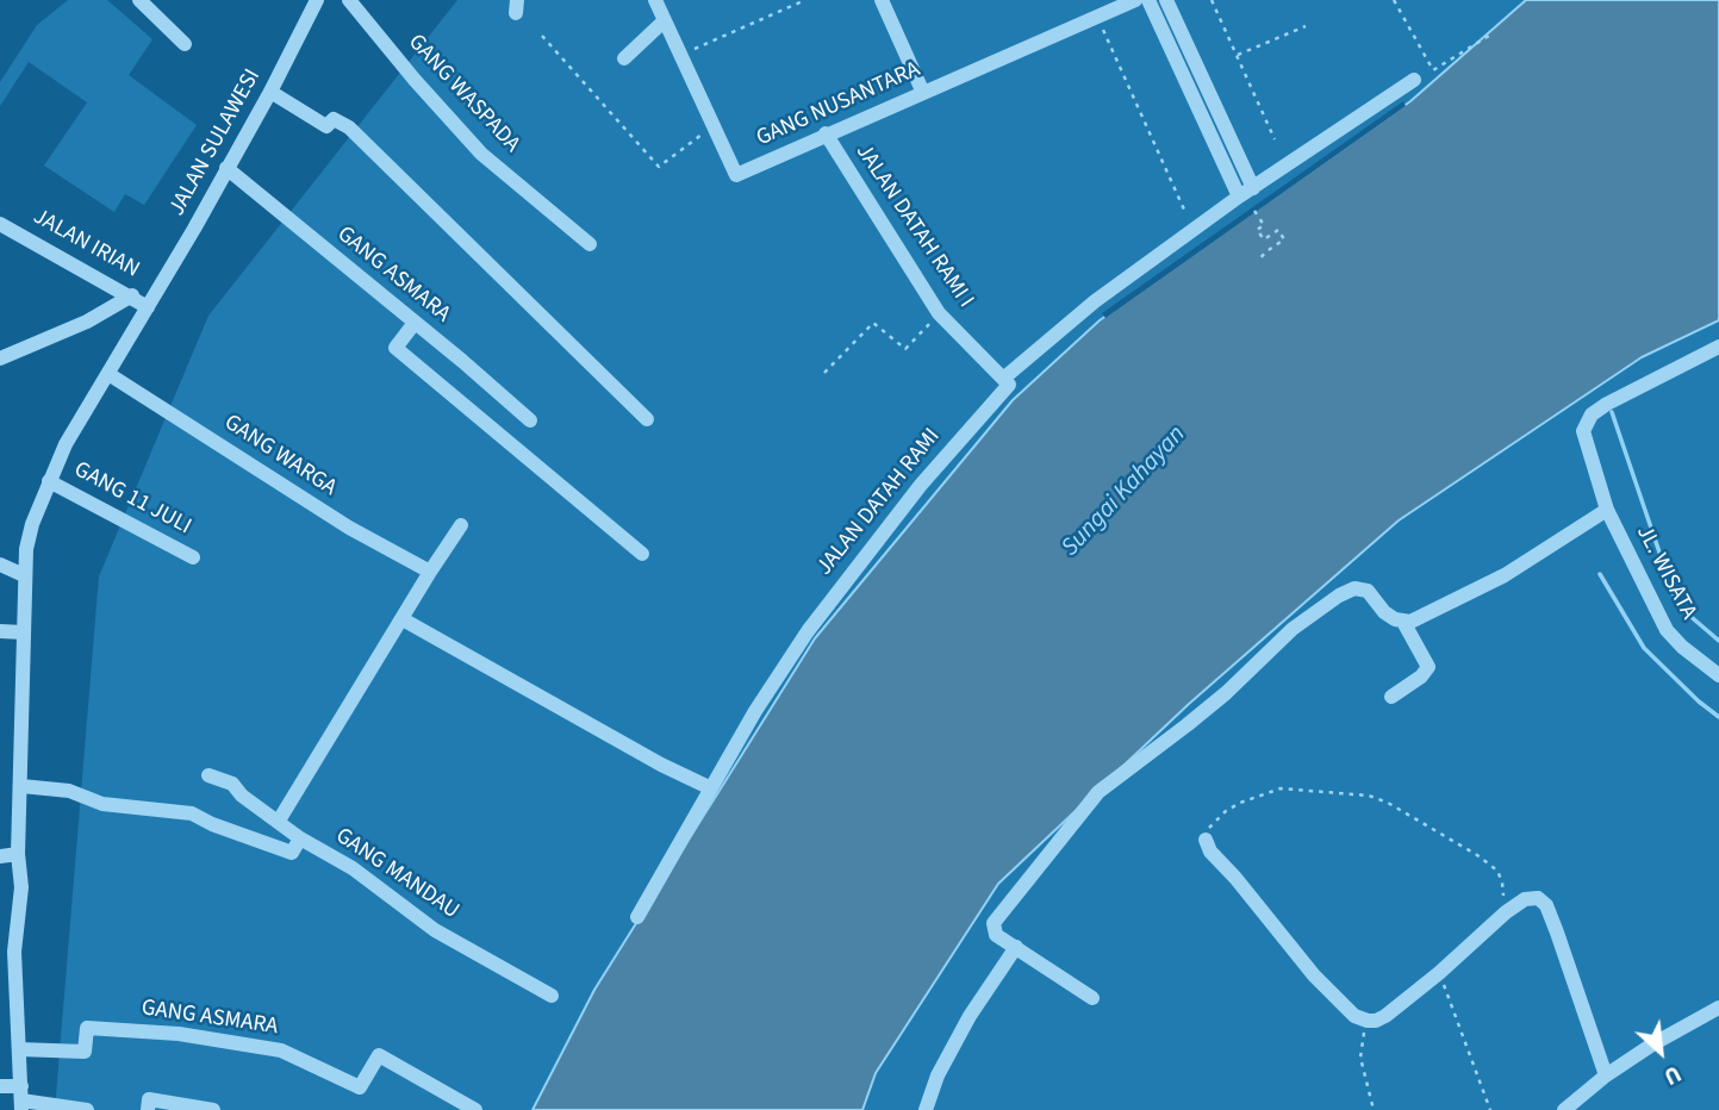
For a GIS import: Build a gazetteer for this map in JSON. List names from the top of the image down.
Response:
{
  "streets": {
    "street": [
      "GANG WASPADA",
      "GANG NUSANTARA",
      "JALAN SULAWESI",
      "JALAN DATAH RAMI I",
      "JALAN IRIAN",
      "GANG ASMARA",
      "GANG WARGA",
      "GANG 11 JULI",
      "JALAN DATAH RAMI",
      "JL. WISATA",
      "GANG MANDAU"
    ]
  },
  "crossings": [
    ["GANG NUSANTARA", "JALAN DATAH RAMI I"],
    ["JALAN SULAWESI", "JALAN IRIAN"],
    ["JALAN SULAWESI", "GANG ASMARA"],
    ["JALAN SULAWESI", "GANG WARGA"],
    ["JALAN SULAWESI", "GANG 11 JULI"],
    ["JALAN SULAWESI", "GANG MANDAU"],
    ["JALAN DATAH RAMI I", "JALAN DATAH RAMI"]
  ],
  "water": ["Sungai Kahayan"],
  "north": "bottom right"
}
